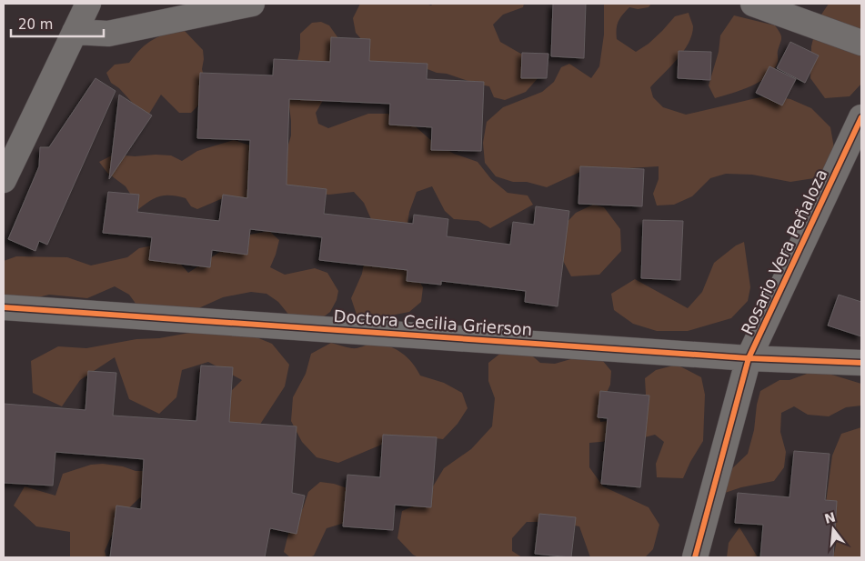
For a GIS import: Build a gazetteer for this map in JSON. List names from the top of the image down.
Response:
{
  "streets": {
    "street": ["Rosario Vera Peñaloza", "Doctora Cecilia Grierson"]
  },
  "crossings": [
    ["Rosario Vera Peñaloza", "Doctora Cecilia Grierson"]
  ],
  "scale_bar": "20 m",
  "north": "top"
}
